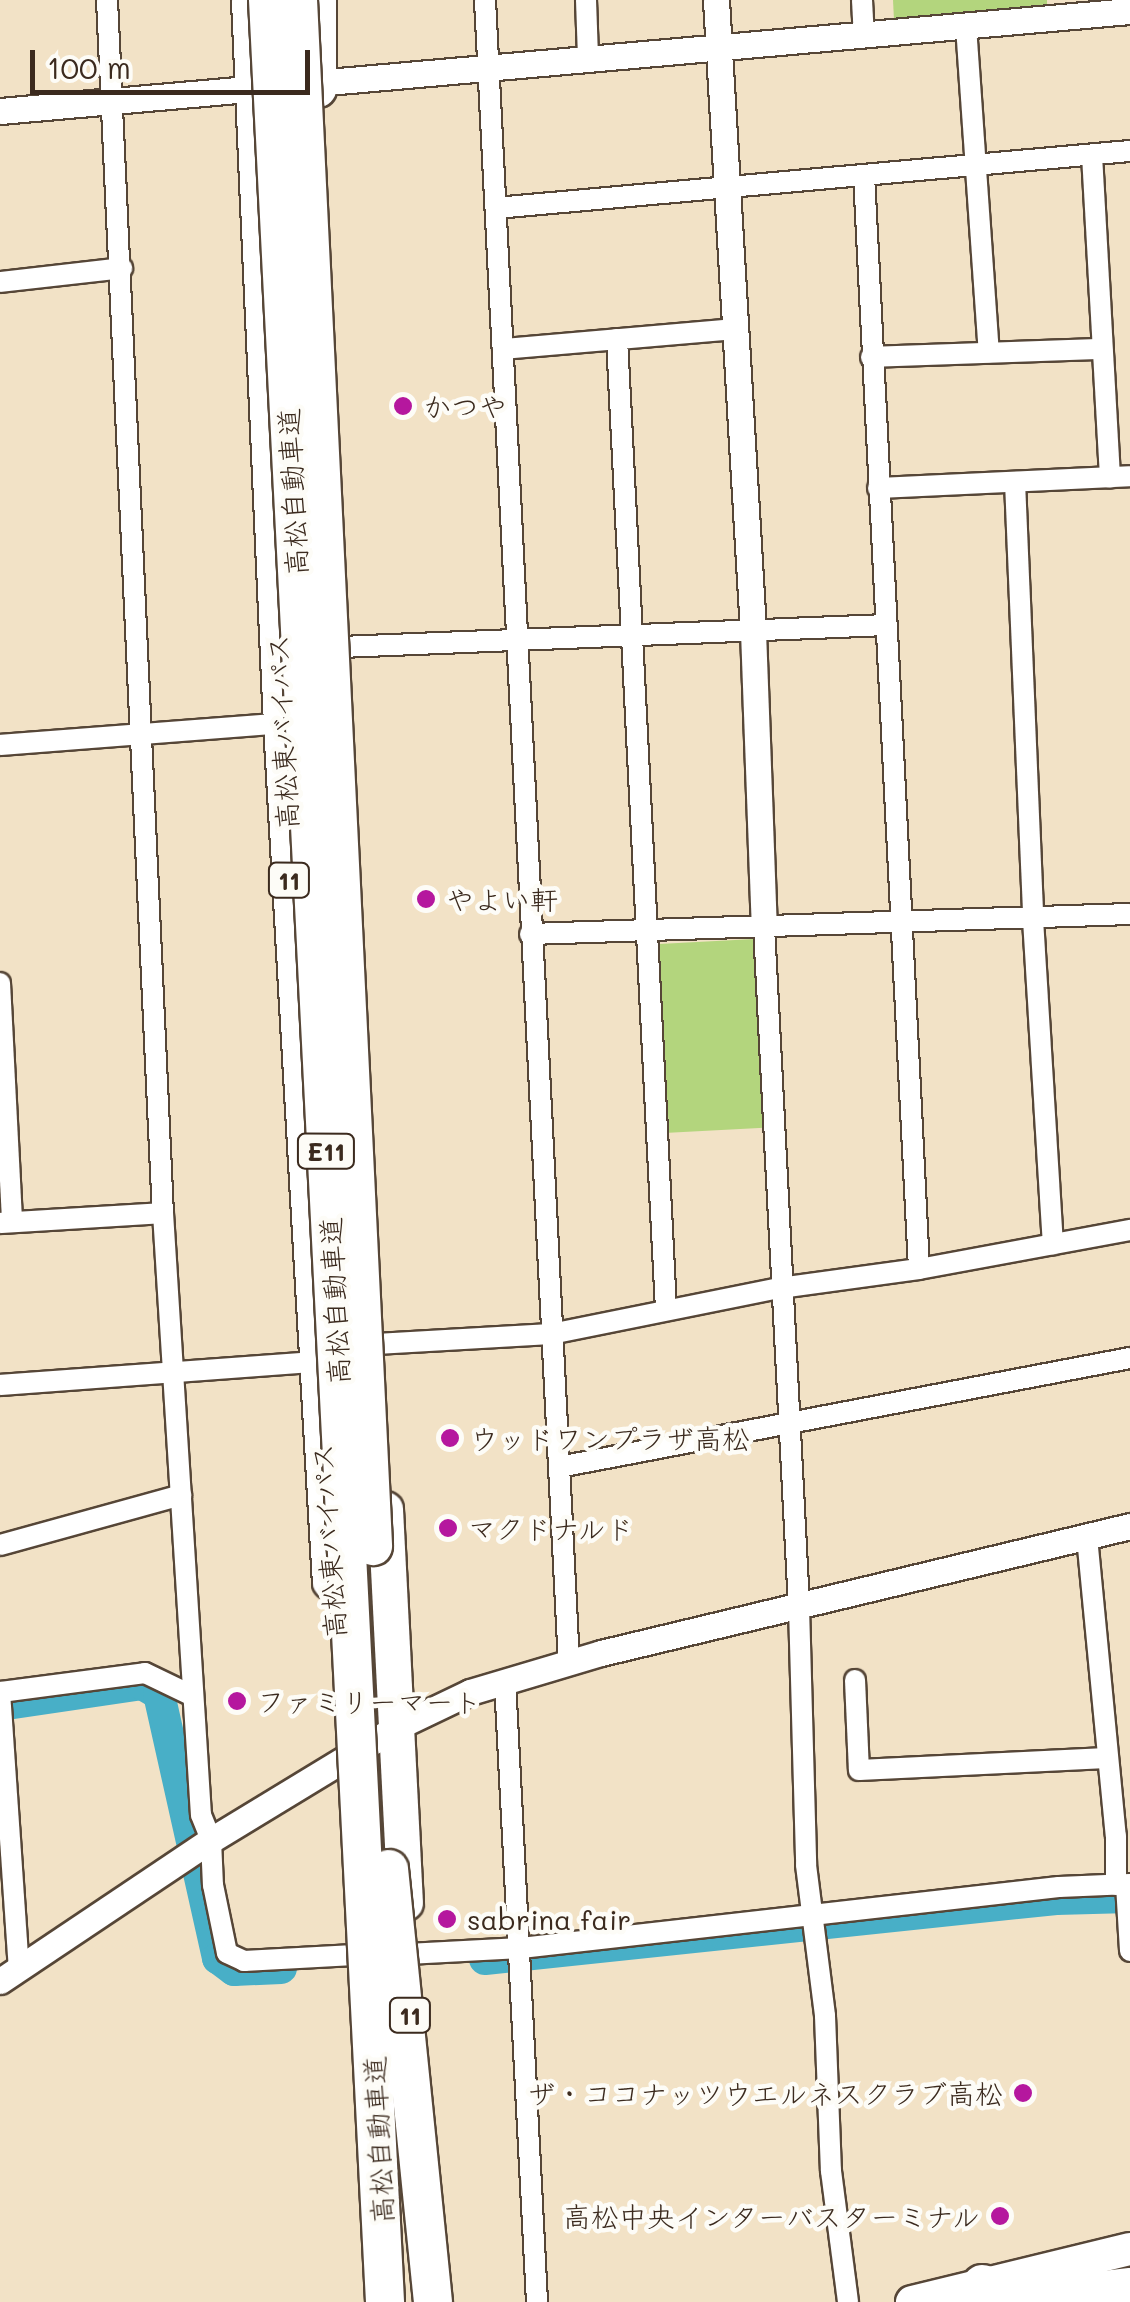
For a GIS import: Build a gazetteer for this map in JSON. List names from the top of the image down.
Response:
{
  "streets": {
    "highway": [
      "高松自動車道",
      "高松東バイパス",
      "11",
      "E11"
    ]
  },
  "places": [
    "かつや",
    "やよい軒",
    "ウッドワンプラザ高松",
    "マクドナルド",
    "ファミリーマート",
    "sabrina fair",
    "ザ・ココナッツウエルネスクラブ高松",
    "高松中央インターバスターミナル"
  ],
  "scale_bar": "100 m"
}
